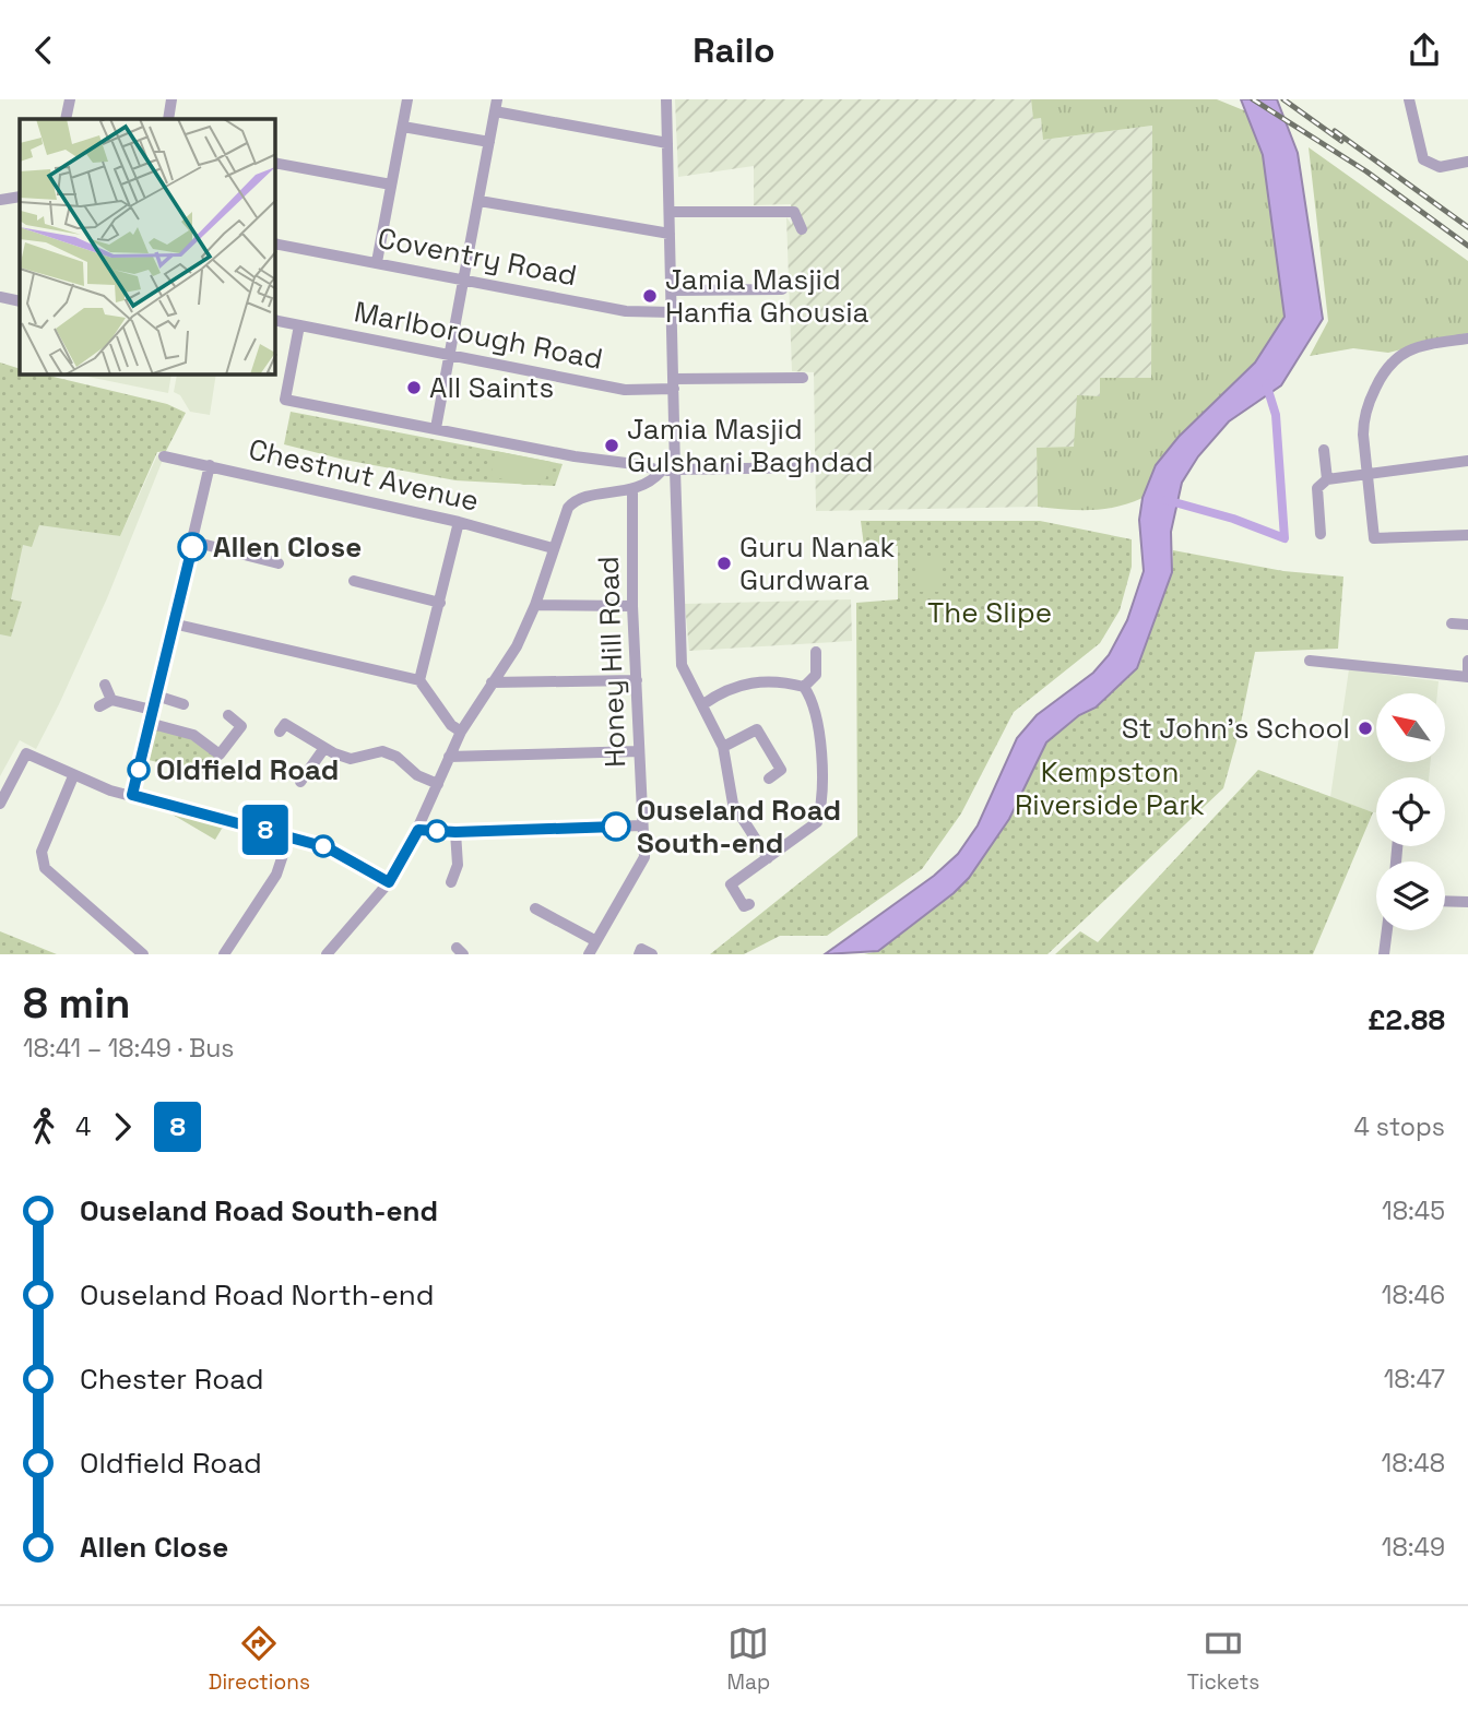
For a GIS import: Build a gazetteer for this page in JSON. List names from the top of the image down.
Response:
{
  "streets": {
    "street": [
      "Coventry Road",
      "Marlborough Road",
      "Chestnut Avenue",
      "Honey Hill Road"
    ]
  },
  "parks": ["The Slipe", "Kempston Riverside Park"],
  "places": [
    "Jamia Masjid Hanfia Ghousia",
    "All Saints",
    "Jamia Masjid Gulshani Baghdad",
    "Allen Close",
    "Guru Nanak Gurdwara",
    "St John's School",
    "Oldfield Road",
    "Ouseland Road South-end"
  ],
  "lines": ["bus line 8"],
  "north": "top left",
  "page": {
    "header": "Railo",
    "on_map": "8",
    "heading": ["8 min", "18:41 – 18:49 · Bus", "£2.88"],
    "legs": ["4", "8", "4 stops"],
    "list": [
      {
        "name": "Ouseland Road South-end",
        "value": "18:45"
      },
      {
        "name": "Ouseland Road North-end",
        "value": "18:46"
      },
      {
        "name": "Chester Road",
        "value": "18:47"
      },
      {
        "name": "Oldfield Road",
        "value": "18:48"
      },
      {
        "name": "Allen Close",
        "value": "18:49"
      }
    ],
    "tabs": ["Directions", "Map", "Tickets"]
  }
}
